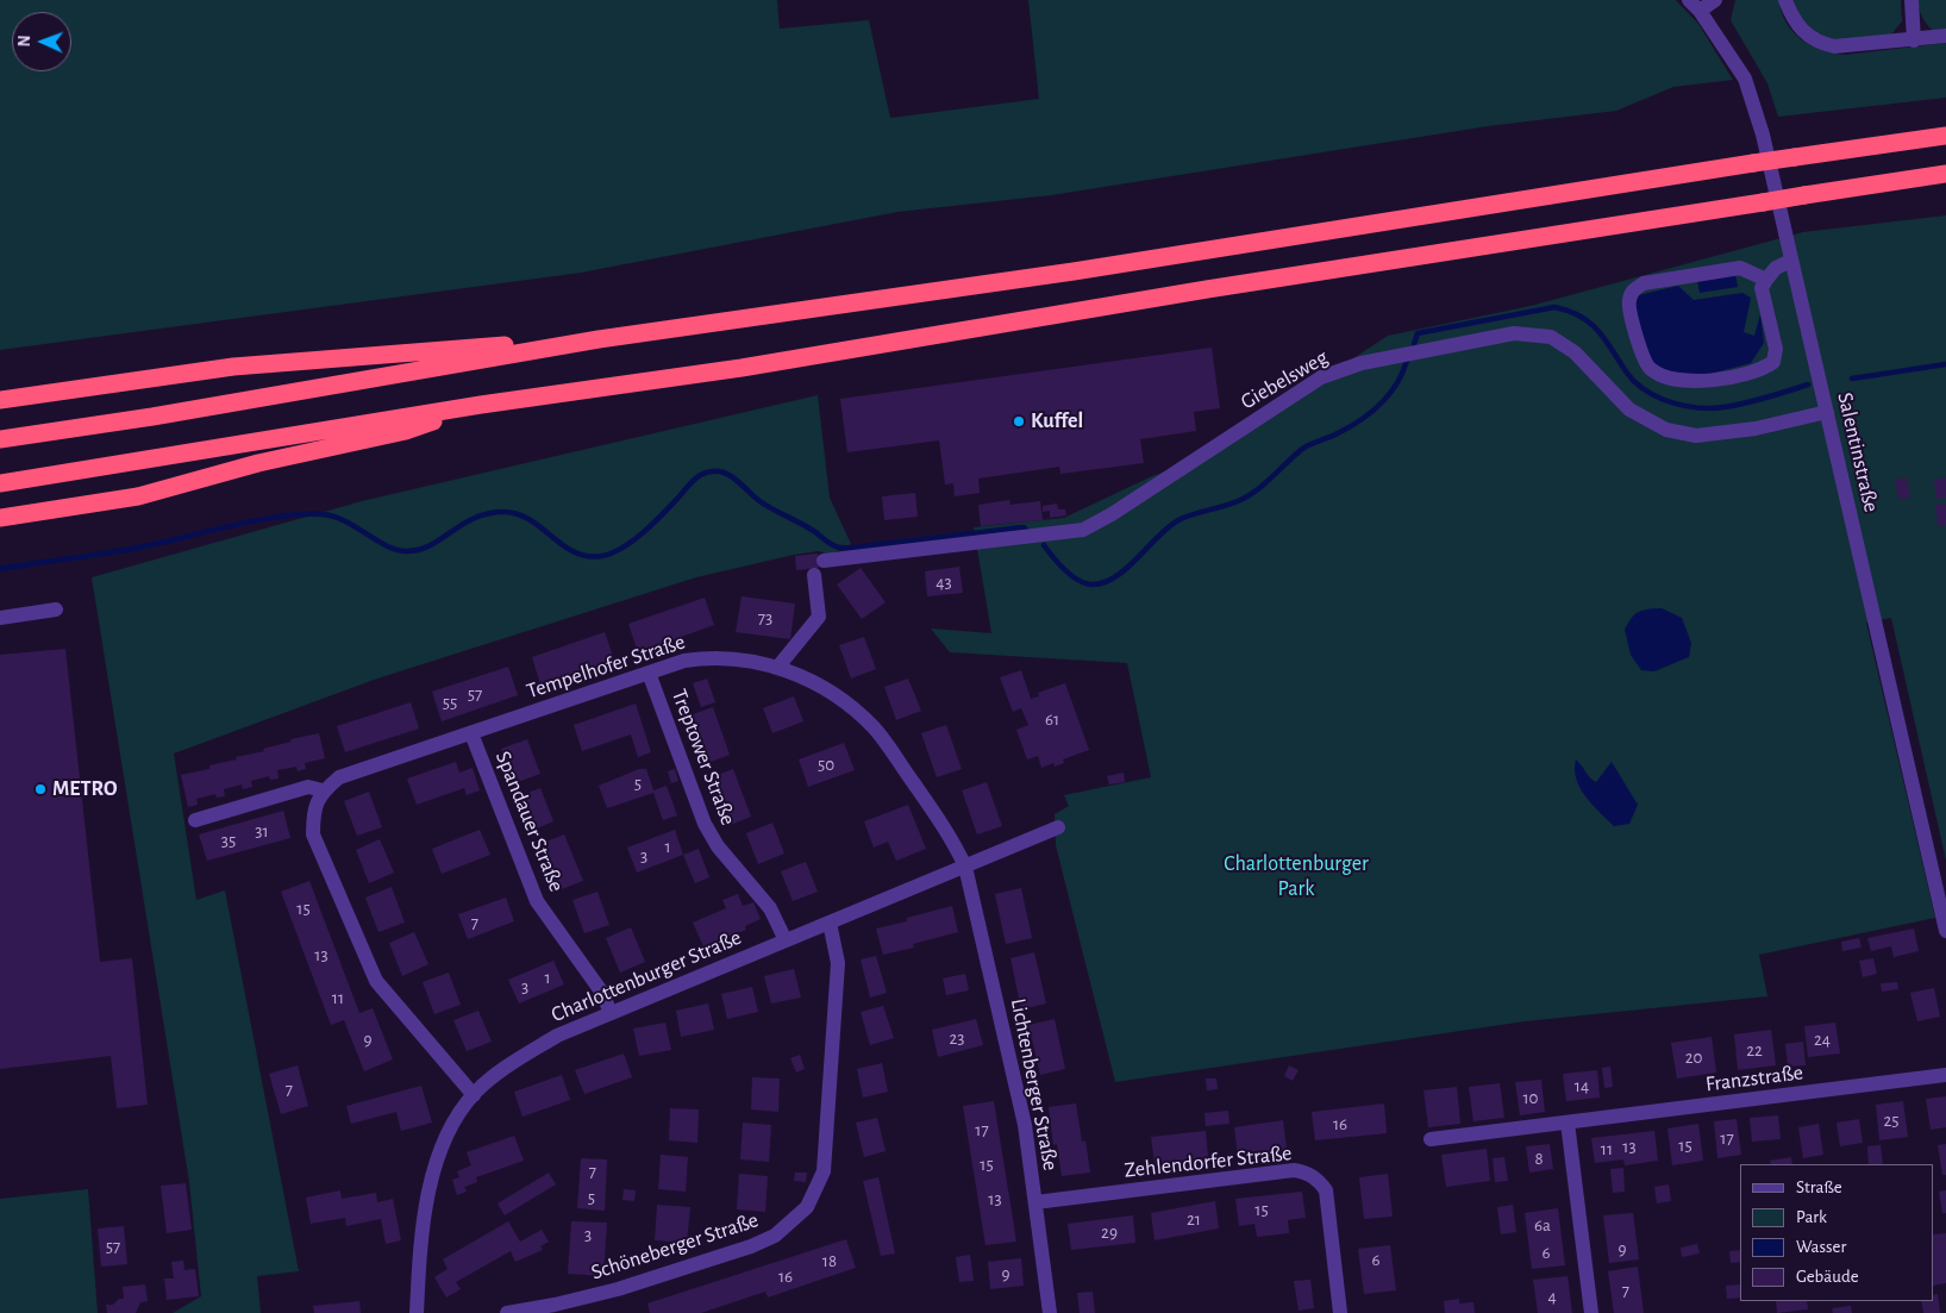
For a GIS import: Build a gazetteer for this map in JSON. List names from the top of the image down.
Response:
{
  "streets": {
    "street": [
      "Giebelsweg",
      "Salentinstraße",
      "Tempelhofer Straße",
      "Treptower Straße",
      "Spandauer Straße",
      "Charlottenburger Straße",
      "Franzstraße",
      "Lichtenberger Straße",
      "Zehlendorfer Straße",
      "Schöneberger Straße"
    ]
  },
  "crossings": [
    ["Giebelsweg", "Salentinstraße"],
    ["Tempelhofer Straße", "Treptower Straße"],
    ["Tempelhofer Straße", "Spandauer Straße"],
    ["Tempelhofer Straße", "Charlottenburger Straße"],
    ["Tempelhofer Straße", "Lichtenberger Straße"],
    ["Treptower Straße", "Charlottenburger Straße"],
    ["Spandauer Straße", "Charlottenburger Straße"],
    ["Charlottenburger Straße", "Lichtenberger Straße"],
    ["Charlottenburger Straße", "Schöneberger Straße"],
    ["Lichtenberger Straße", "Zehlendorfer Straße"]
  ],
  "parks": ["Charlottenburger Park"],
  "places": ["Kuffel", "METRO"],
  "house_numbers": [
    "43",
    "73",
    "57",
    "55",
    "61",
    "50",
    "5",
    "31",
    "35",
    "1",
    "3",
    "15",
    "7",
    "13",
    "1",
    "3",
    "11",
    "23",
    "9",
    "24",
    "22",
    "20",
    "14",
    "7",
    "10",
    "25",
    "16",
    "17",
    "17",
    "15",
    "13",
    "11",
    "8",
    "15",
    "7",
    "5",
    "13",
    "15",
    "21",
    "6a",
    "29",
    "3",
    "57",
    "9",
    "6",
    "6",
    "18",
    "9",
    "16",
    "7",
    "4"
  ],
  "legend": [
    "Straße",
    "Park",
    "Wasser",
    "Gebäude"
  ],
  "north": "left"
}
